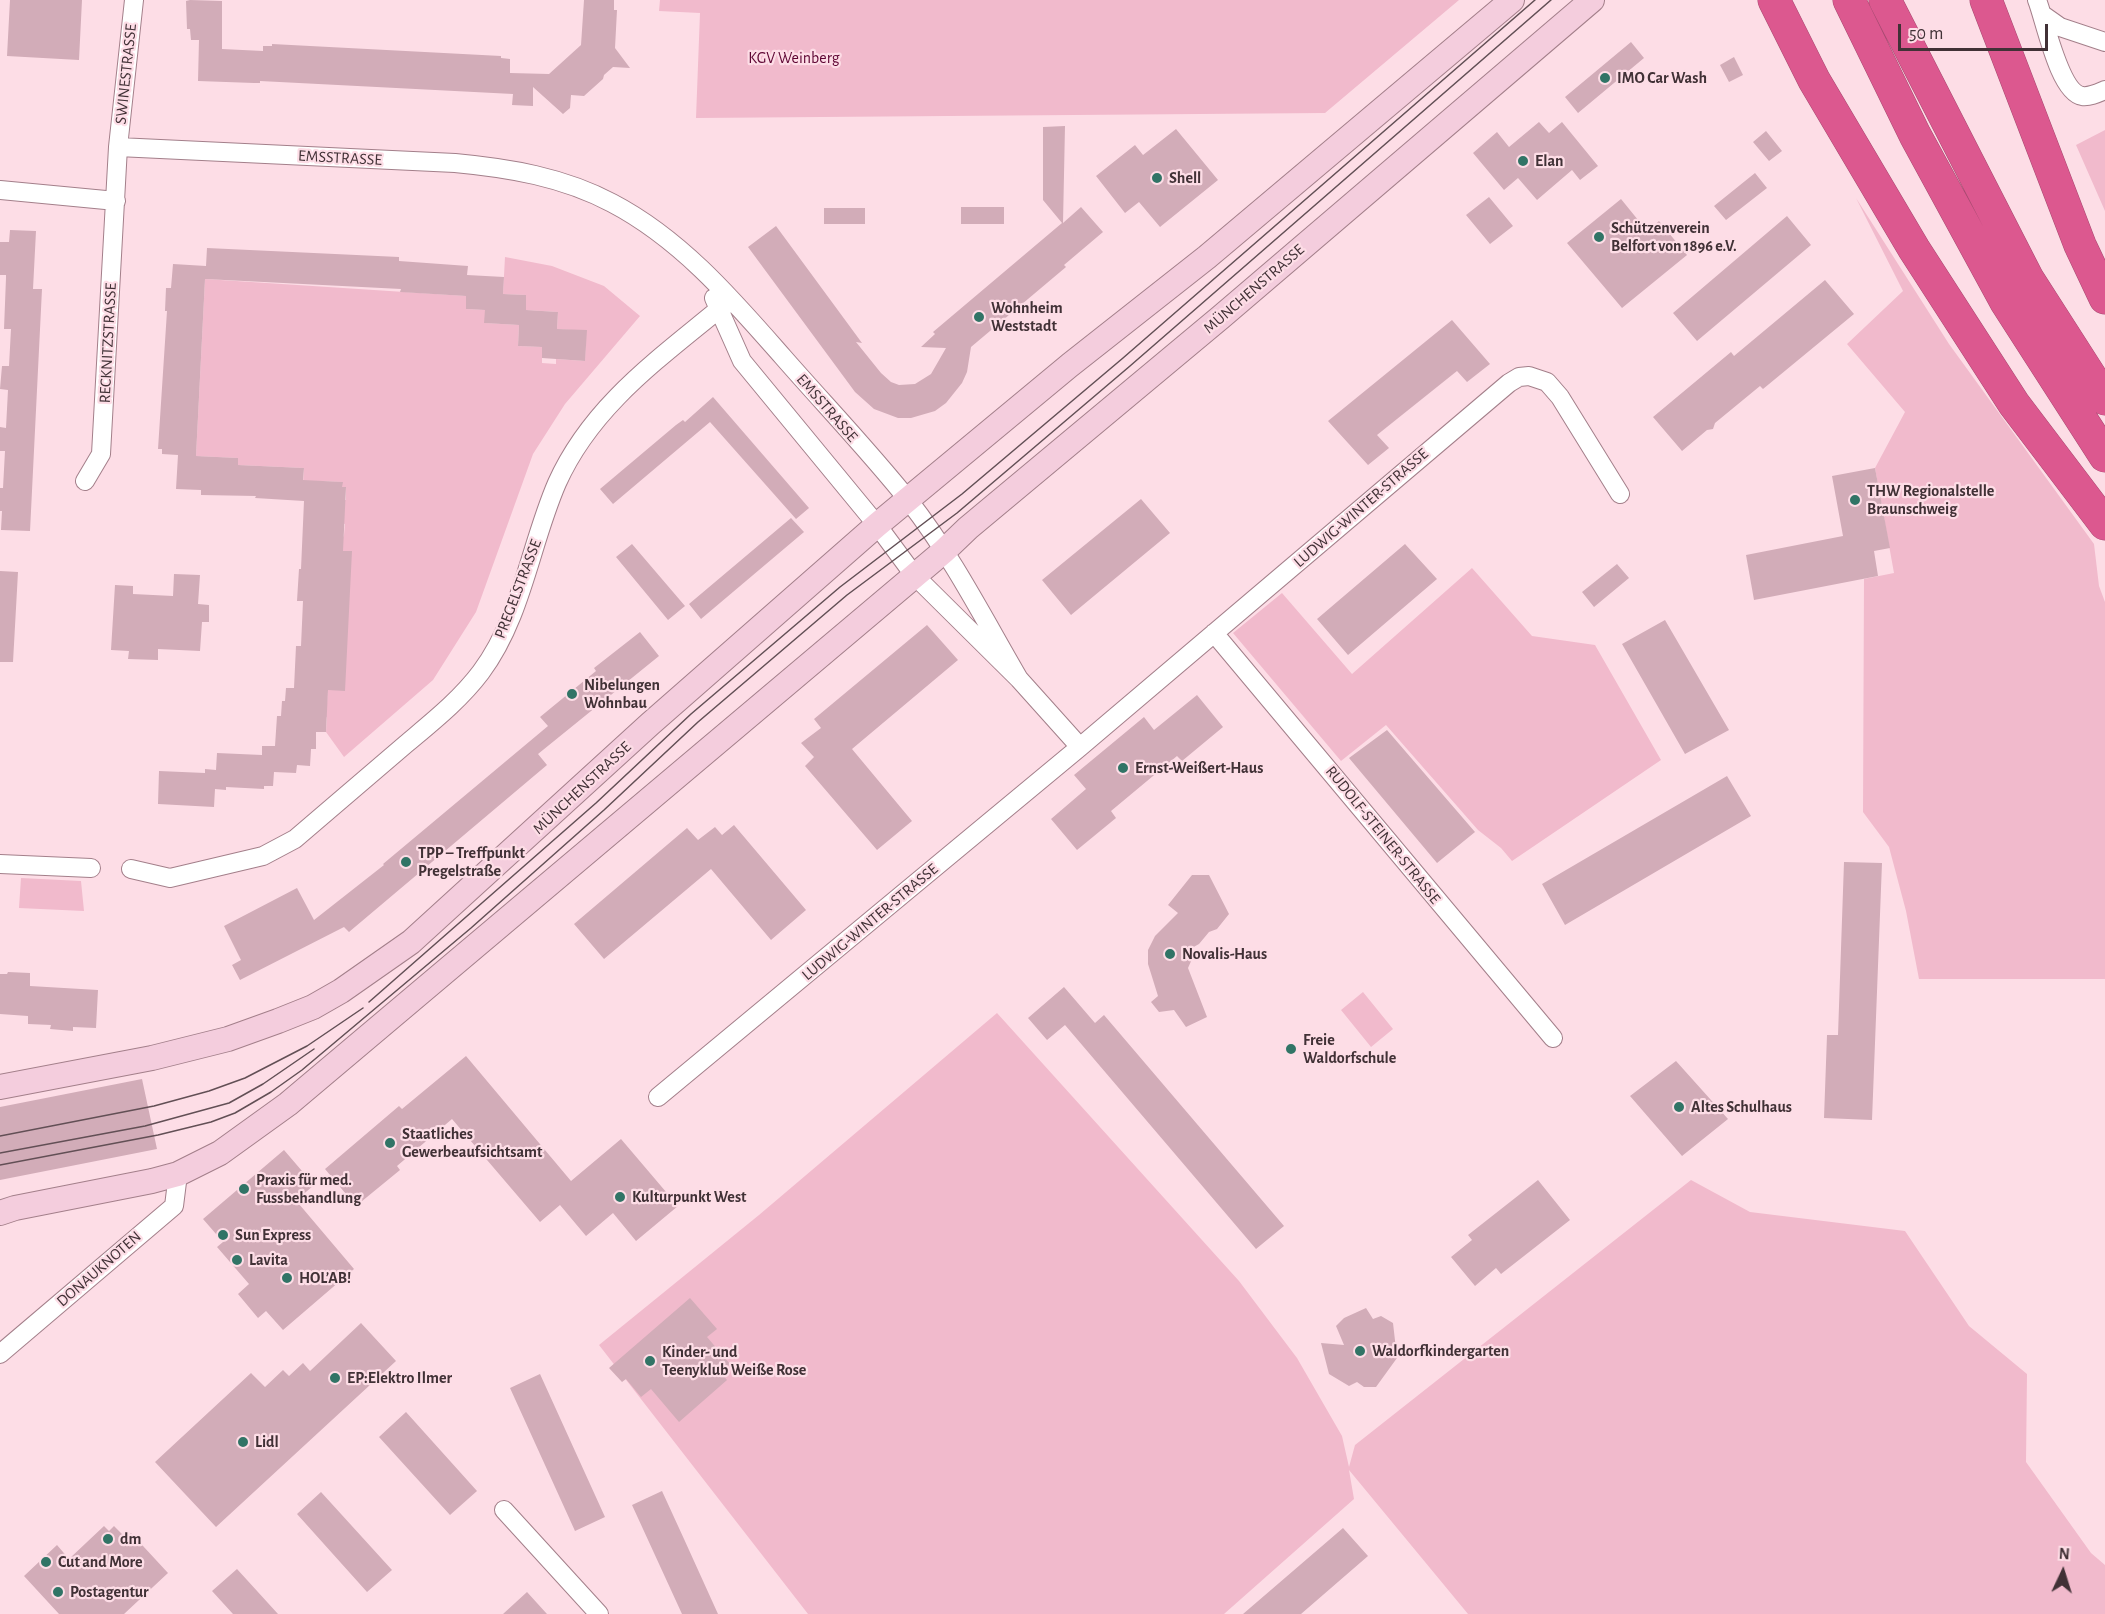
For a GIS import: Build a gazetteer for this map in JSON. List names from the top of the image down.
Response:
{
  "streets": {
    "main road": ["MÜNCHENSTRASSE"],
    "street": [
      "SWINESTRASSE",
      "EMSSTRASSE",
      "RECKNITZSTRASSE",
      "LUDWIG-WINTER-STRASSE",
      "PREGELSTRASSE",
      "RUDOLF-STEINER-STRASSE",
      "DONAUKNOTEN"
    ]
  },
  "crossings": [
    ["SWINESTRASSE", "EMSSTRASSE"],
    ["EMSSTRASSE", "MÜNCHENSTRASSE"],
    ["EMSSTRASSE", "PREGELSTRASSE"],
    ["MÜNCHENSTRASSE", "DONAUKNOTEN"],
    ["LUDWIG-WINTER-STRASSE", "RUDOLF-STEINER-STRASSE"]
  ],
  "parks": ["KGV Weinberg"],
  "places": [
    "IMO Car Wash",
    "Elan",
    "Shell",
    "Schützenverein Belfort von 1896 e.V.",
    "Wohnheim Weststadt",
    "THW Regionalstelle Braunschweig",
    "Nibelungen Wohnbau",
    "Ernst-Weißert-Haus",
    "TPP – Treffpunkt Pregelstraße",
    "Novalis-Haus",
    "Freie Waldorfschule",
    "Altes Schulhaus",
    "Staatliches Gewerbeaufsichtsamt",
    "Praxis für med. Fussbehandlung",
    "Kulturpunkt West",
    "Sun Express",
    "Lavita",
    "HOL’AB!",
    "Waldorfkindergarten",
    "Kinder- und Teenyklub Weiße Rose",
    "EP:Elektro Ilmer",
    "Lidl",
    "dm",
    "Cut and More",
    "Postagentur"
  ],
  "scale_bar": "50 m",
  "north": "top"
}
